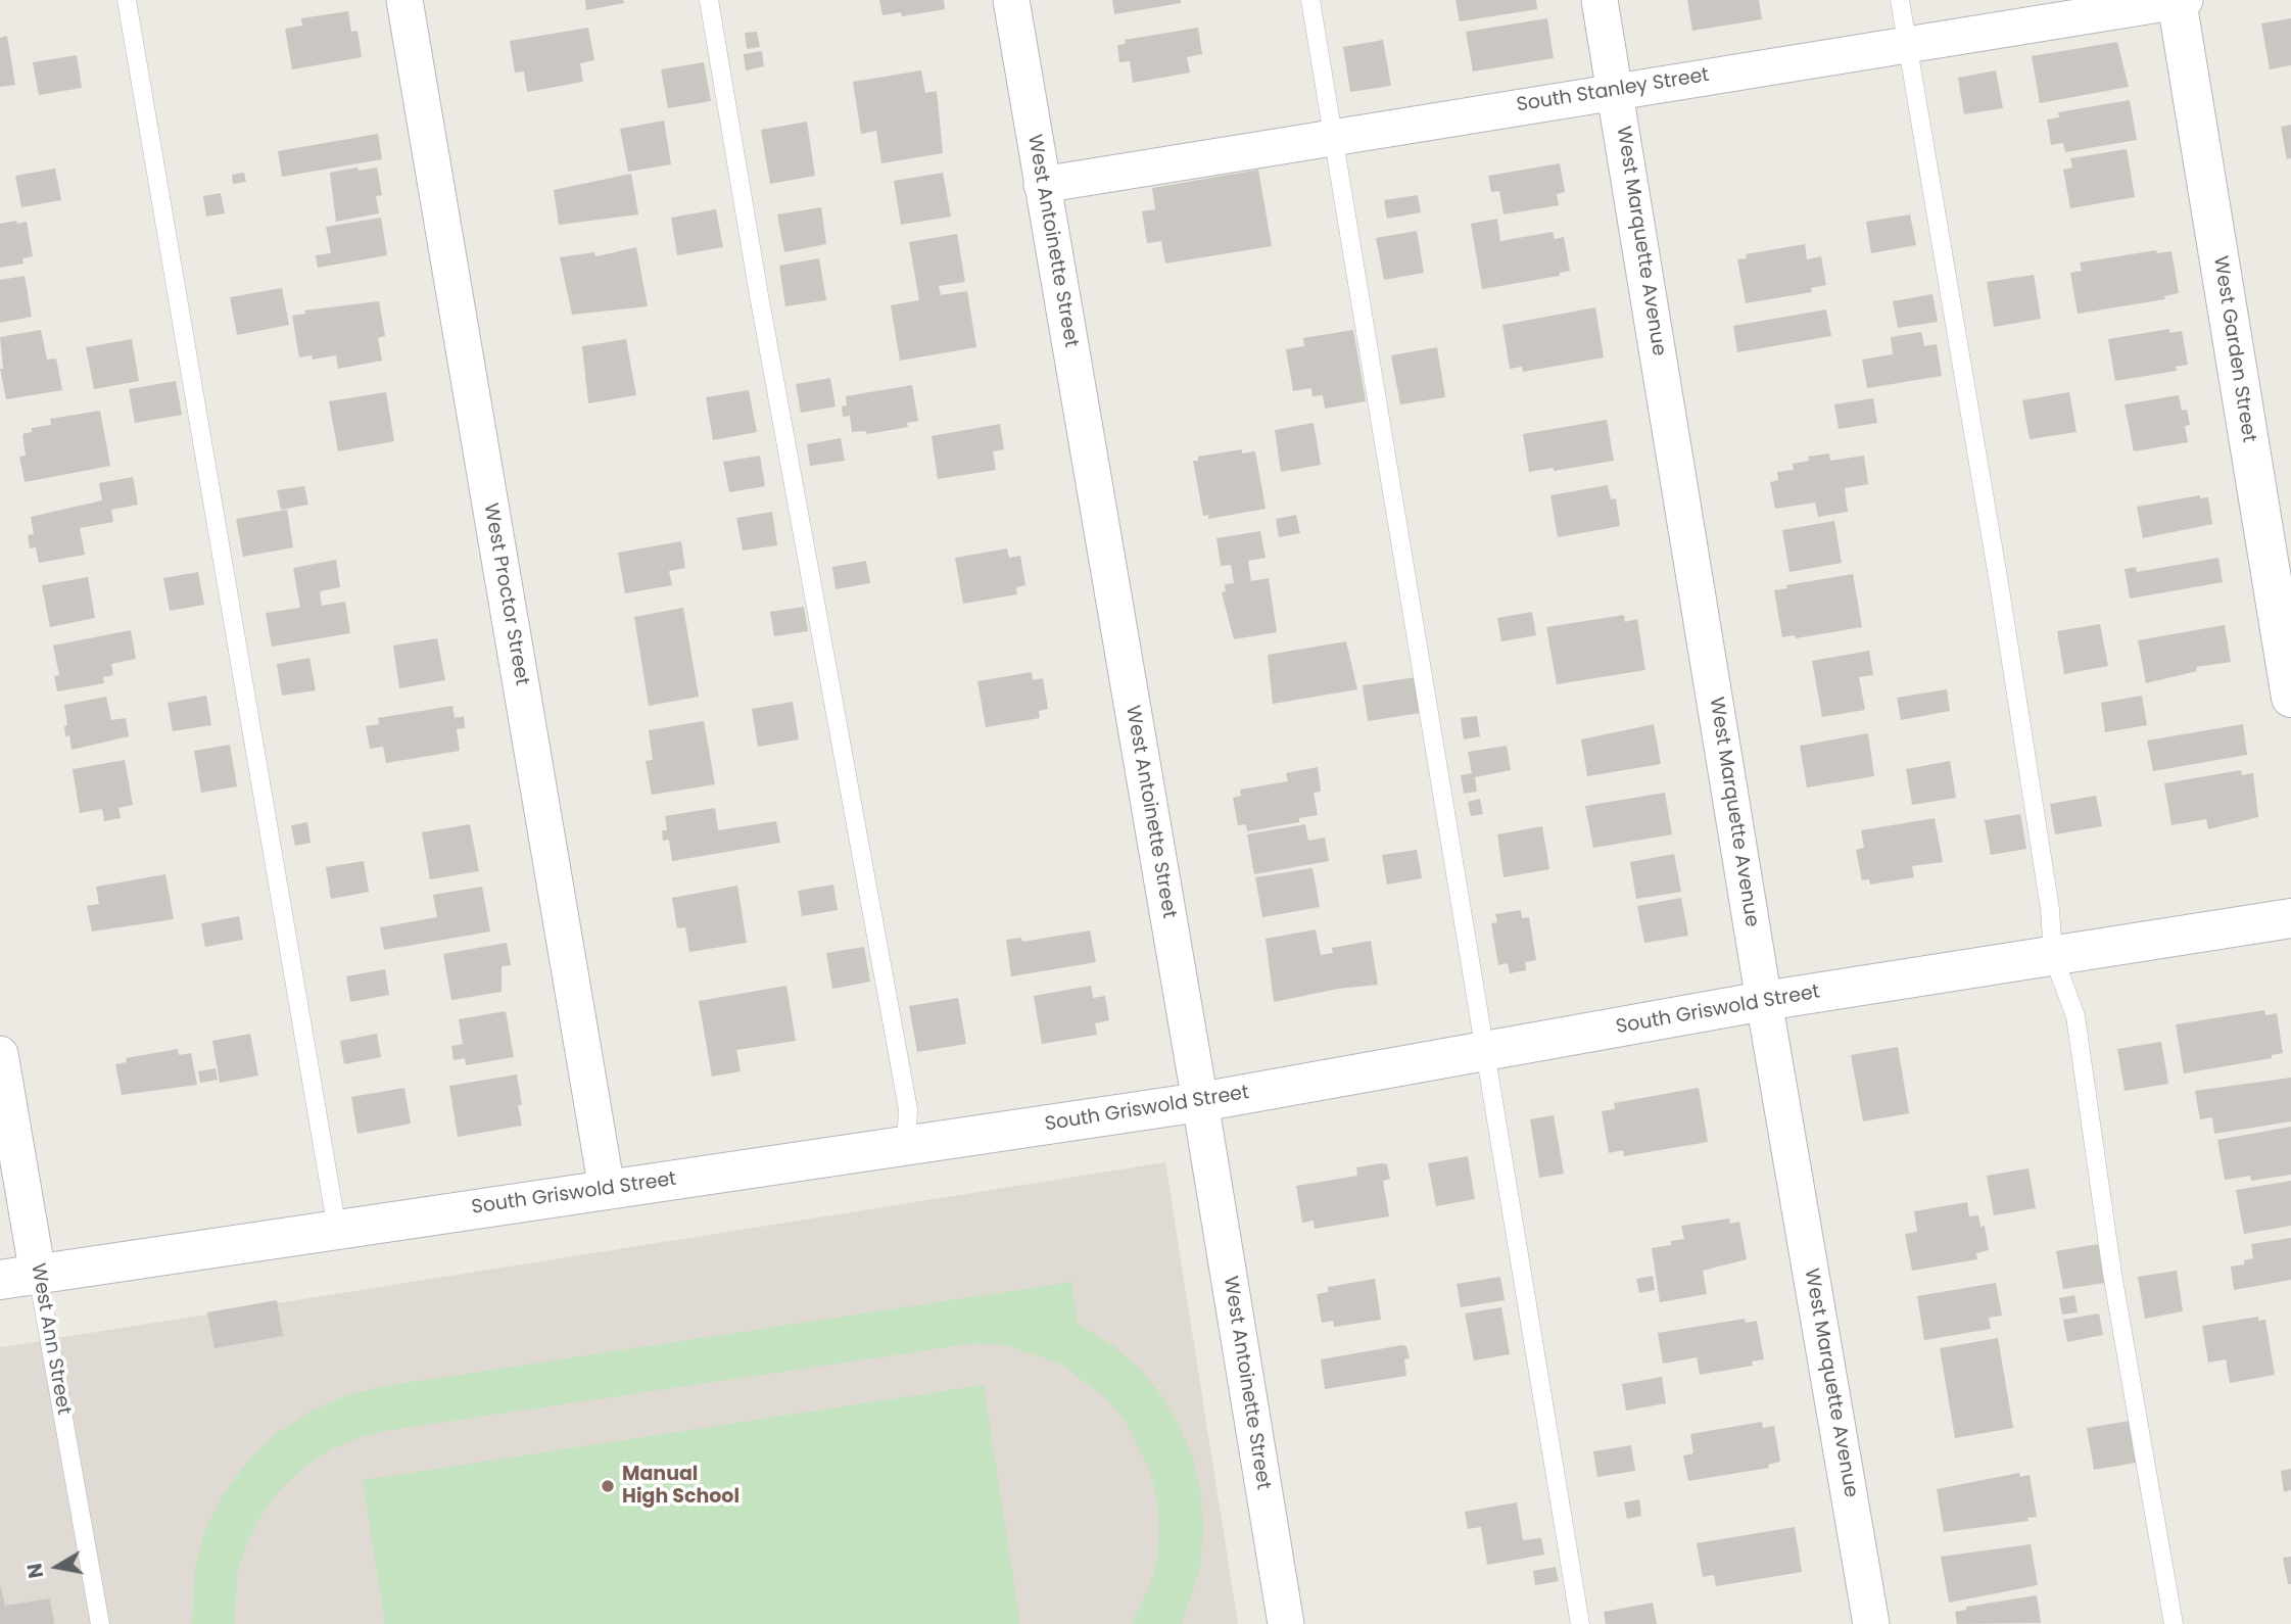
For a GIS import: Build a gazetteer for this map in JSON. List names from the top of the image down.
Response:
{
  "streets": {
    "street": [
      "South Stanley Street",
      "West Antoinette Street",
      "West Marquette Avenue",
      "West Garden Street",
      "West Proctor Street",
      "South Griswold Street",
      "West Ann Street"
    ]
  },
  "crossings": [
    ["South Stanley Street", "West Antoinette Street"],
    ["South Stanley Street", "West Marquette Avenue"],
    ["South Stanley Street", "West Garden Street"],
    ["West Antoinette Street", "South Griswold Street"],
    ["West Marquette Avenue", "South Griswold Street"],
    ["West Proctor Street", "South Griswold Street"],
    ["South Griswold Street", "West Ann Street"]
  ],
  "places": ["Manual High School"],
  "north": "left"
}
